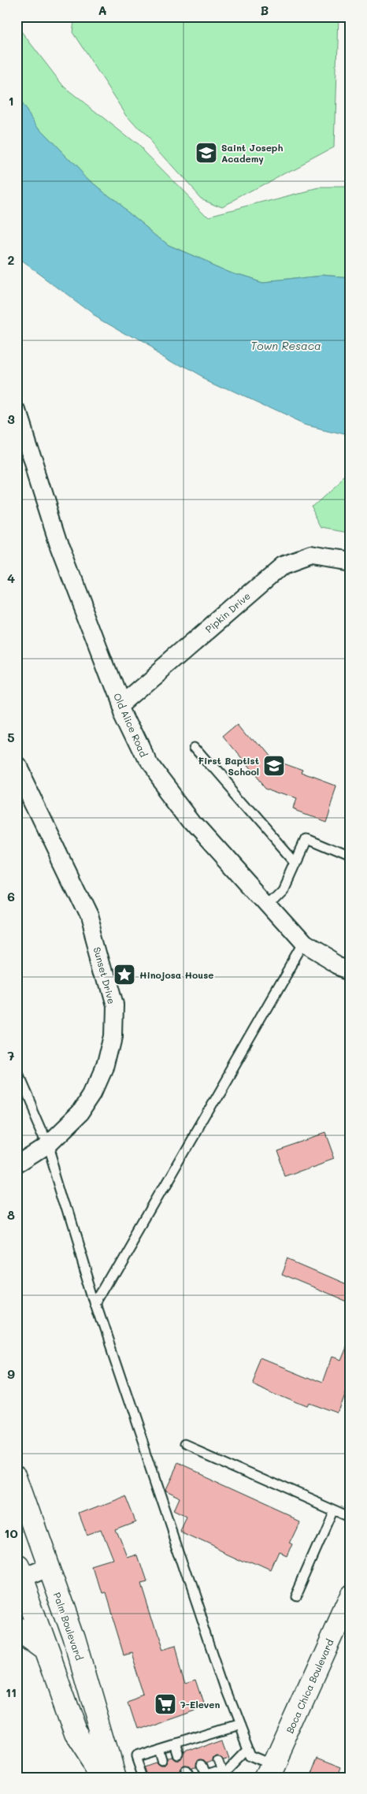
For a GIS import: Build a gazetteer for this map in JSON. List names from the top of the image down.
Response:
{
  "streets": {
    "main road": ["Palm Boulevard", "Boca Chica Boulevard"],
    "street": ["Pipkin Drive", "Old Alice Road", "Sunset Drive"]
  },
  "crossings": [
    ["Pipkin Drive", "Old Alice Road"]
  ],
  "water": ["Town Resaca"],
  "places": {
    "school or university": ["Saint Joseph Academy", "First Baptist School"],
    "place": ["Hinojosa House"],
    "supermarket": ["7-Eleven"]
  },
  "grid": {
    "columns": ["A", "B"],
    "rows": [
      "1",
      "2",
      "3",
      "4",
      "5",
      "6",
      "7",
      "8",
      "9",
      "10",
      "11"
    ]
  }
}
